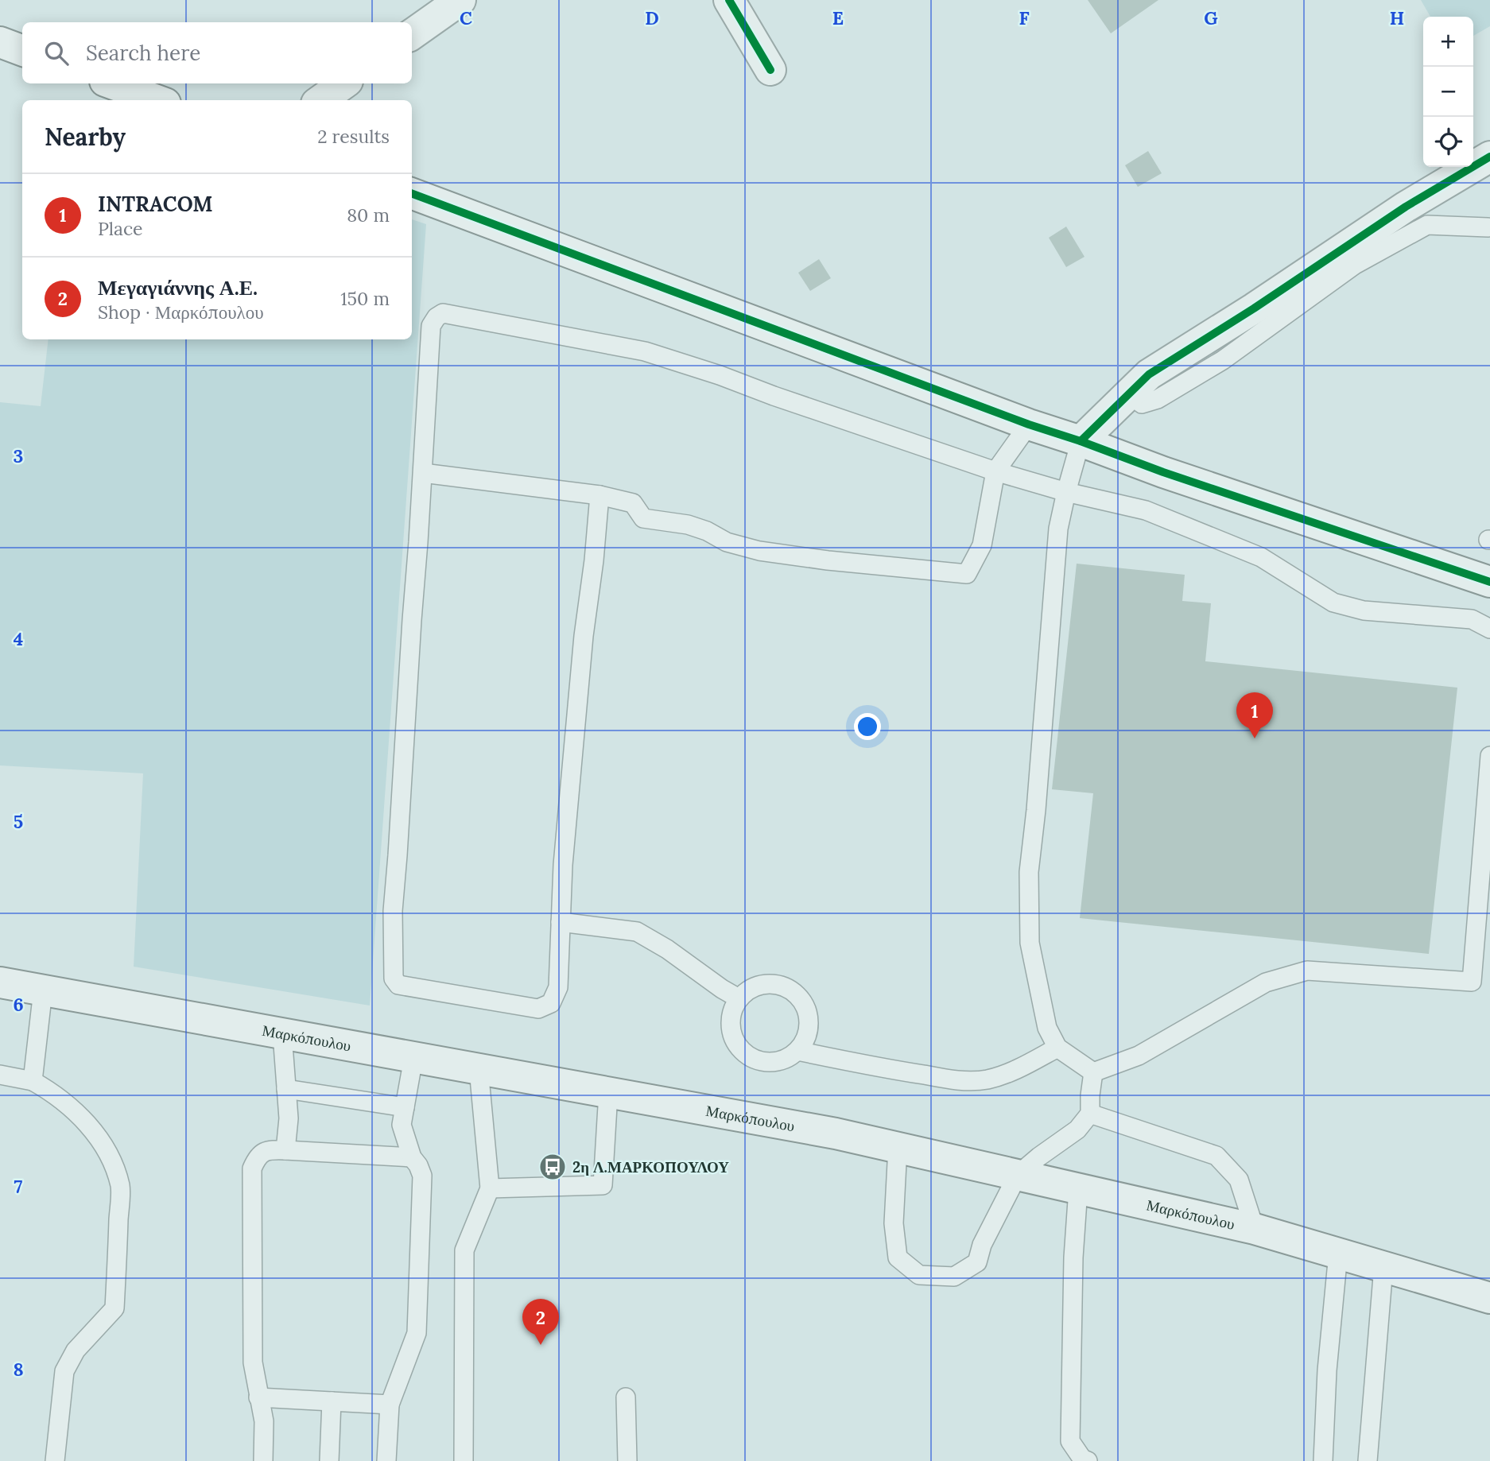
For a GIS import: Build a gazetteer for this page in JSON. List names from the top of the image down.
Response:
{
  "streets": {
    "street": ["Μαρκόπουλου"]
  },
  "places": {
    "bus stop": ["2η Λ.ΜΑΡΚΟΠΟΥΛΟΥ"]
  },
  "page": {
    "map_buttons": ["+", "−"],
    "search": "Search here",
    "heading": ["Nearby", "2 results"],
    "list": [
      {
        "mark": "1",
        "name": "INTRACOM",
        "note": "Place",
        "value": "80 m"
      },
      {
        "mark": "2",
        "name": "Μεγαγιάννης Α.Ε.",
        "note": "Shop · Μαρκόπουλου",
        "value": "150 m"
      }
    ],
    "pins": ["1", "2"]
  },
  "grid": {
    "columns": [
      "C",
      "D",
      "E",
      "F",
      "G",
      "H"
    ],
    "rows": [
      "3",
      "4",
      "5",
      "6",
      "7",
      "8"
    ]
  }
}
